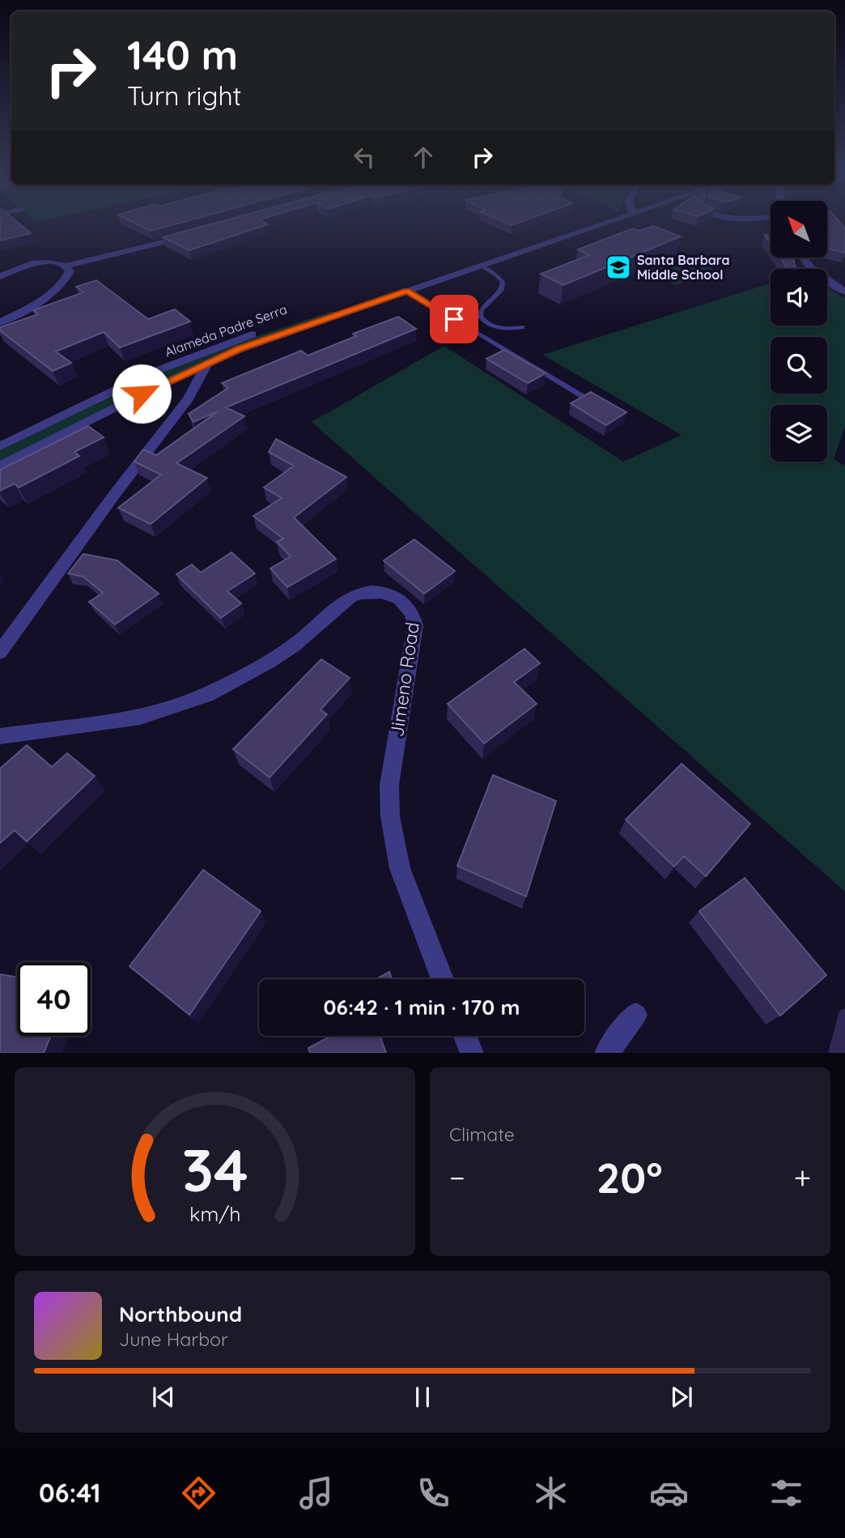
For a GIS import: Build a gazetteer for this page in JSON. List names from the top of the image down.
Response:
{
  "streets": {
    "street": ["Alameda Padre Serra", "Jimeno Road"]
  },
  "places": {
    "school or university": ["Santa Barbara Middle School"]
  },
  "north": "top left",
  "page": {
    "turn": ["140 m", "Turn right"],
    "limit": "40",
    "trip": "06:42 · 1 min · 170 m",
    "tile": "Climate",
    "heat": ["−", "20°", "+"],
    "song": ["Northbound", "June Harbor"],
    "tabs": "06:41",
    "gauge": ["34", "km/h"]
  }
}
